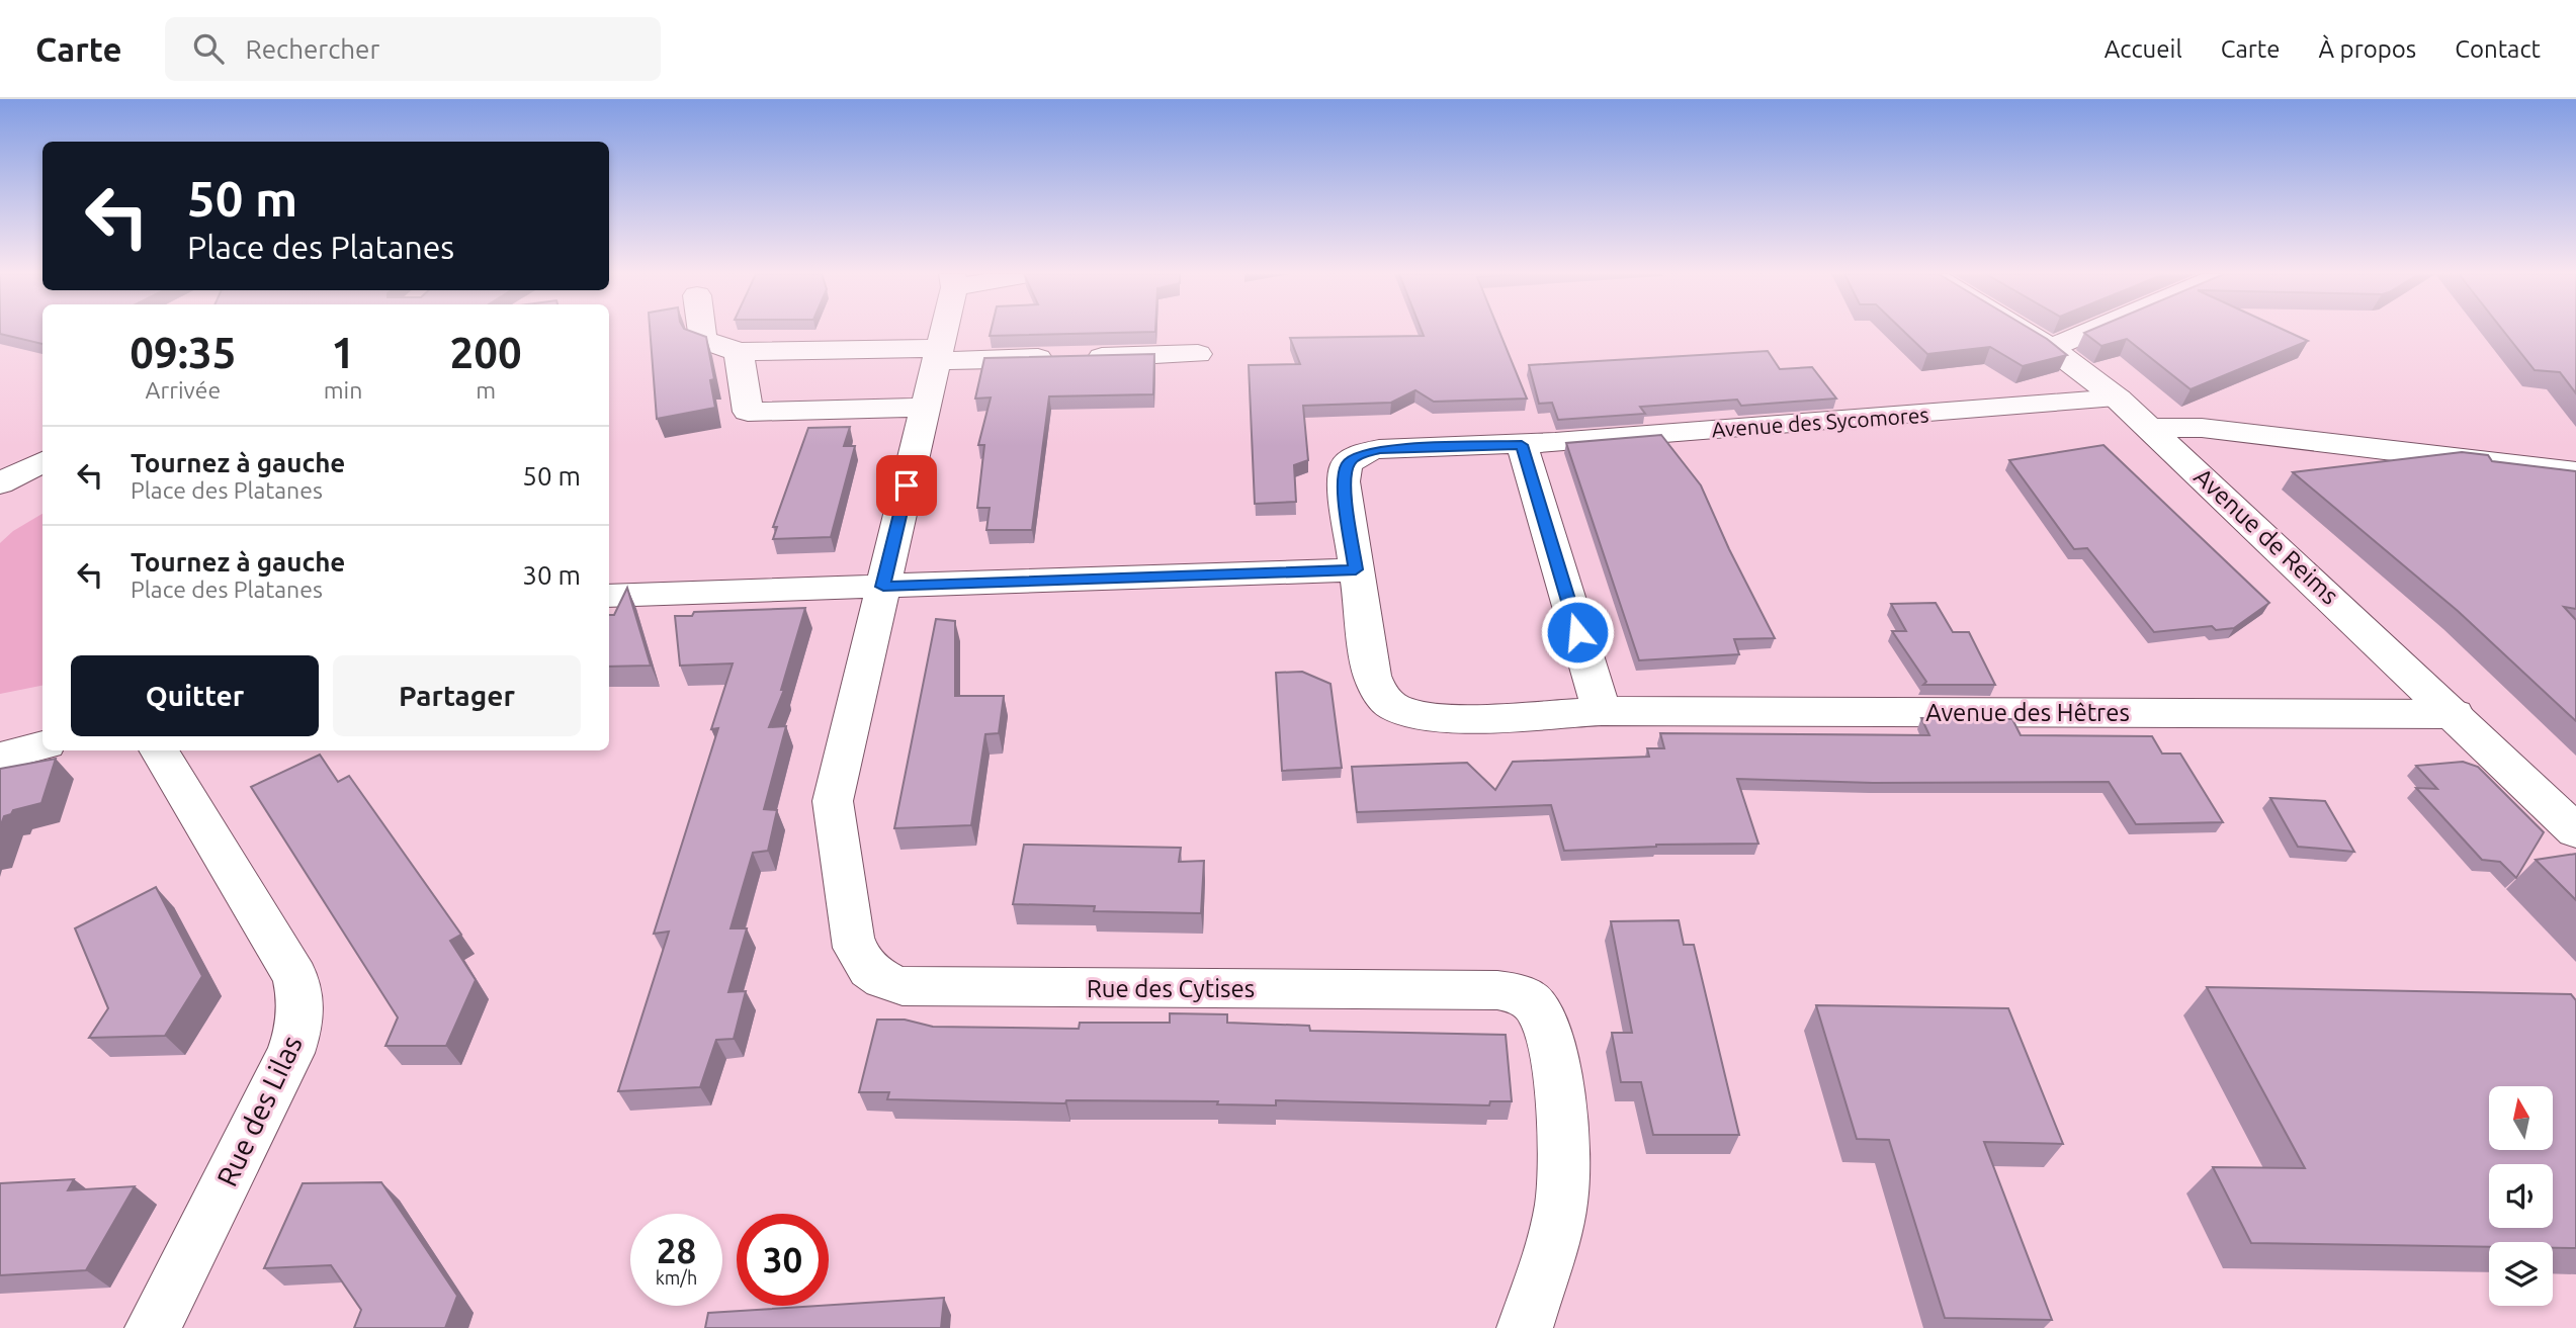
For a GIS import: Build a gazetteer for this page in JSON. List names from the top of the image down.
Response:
{
  "streets": {
    "street": [
      "Avenue des Sycomores",
      "Avenue de Reims",
      "Avenue des Hêtres",
      "Rue des Cytises",
      "Rue des Lilas"
    ]
  },
  "crossings": [
    ["Avenue des Sycomores", "Avenue de Reims"],
    ["Avenue des Sycomores", "Avenue des Hêtres"],
    ["Avenue de Reims", "Avenue des Hêtres"]
  ],
  "north": "top",
  "page": {
    "header": "Carte",
    "search": "Rechercher",
    "nav": [
      "Accueil",
      "Carte",
      "À propos",
      "Contact"
    ],
    "turn": ["50 m", "Place des Platanes"],
    "eta": [
      "09:35",
      "Arrivée",
      "1",
      "min",
      "200",
      "m"
    ],
    "list": [
      {
        "name": "Tournez à gauche",
        "note": "Place des Platanes",
        "value": "50 m"
      },
      {
        "name": "Tournez à gauche",
        "note": "Place des Platanes",
        "value": "30 m"
      }
    ],
    "buttons": ["Quitter", "Partager"],
    "speed": "28 km/h",
    "limit": "30"
  }
}
